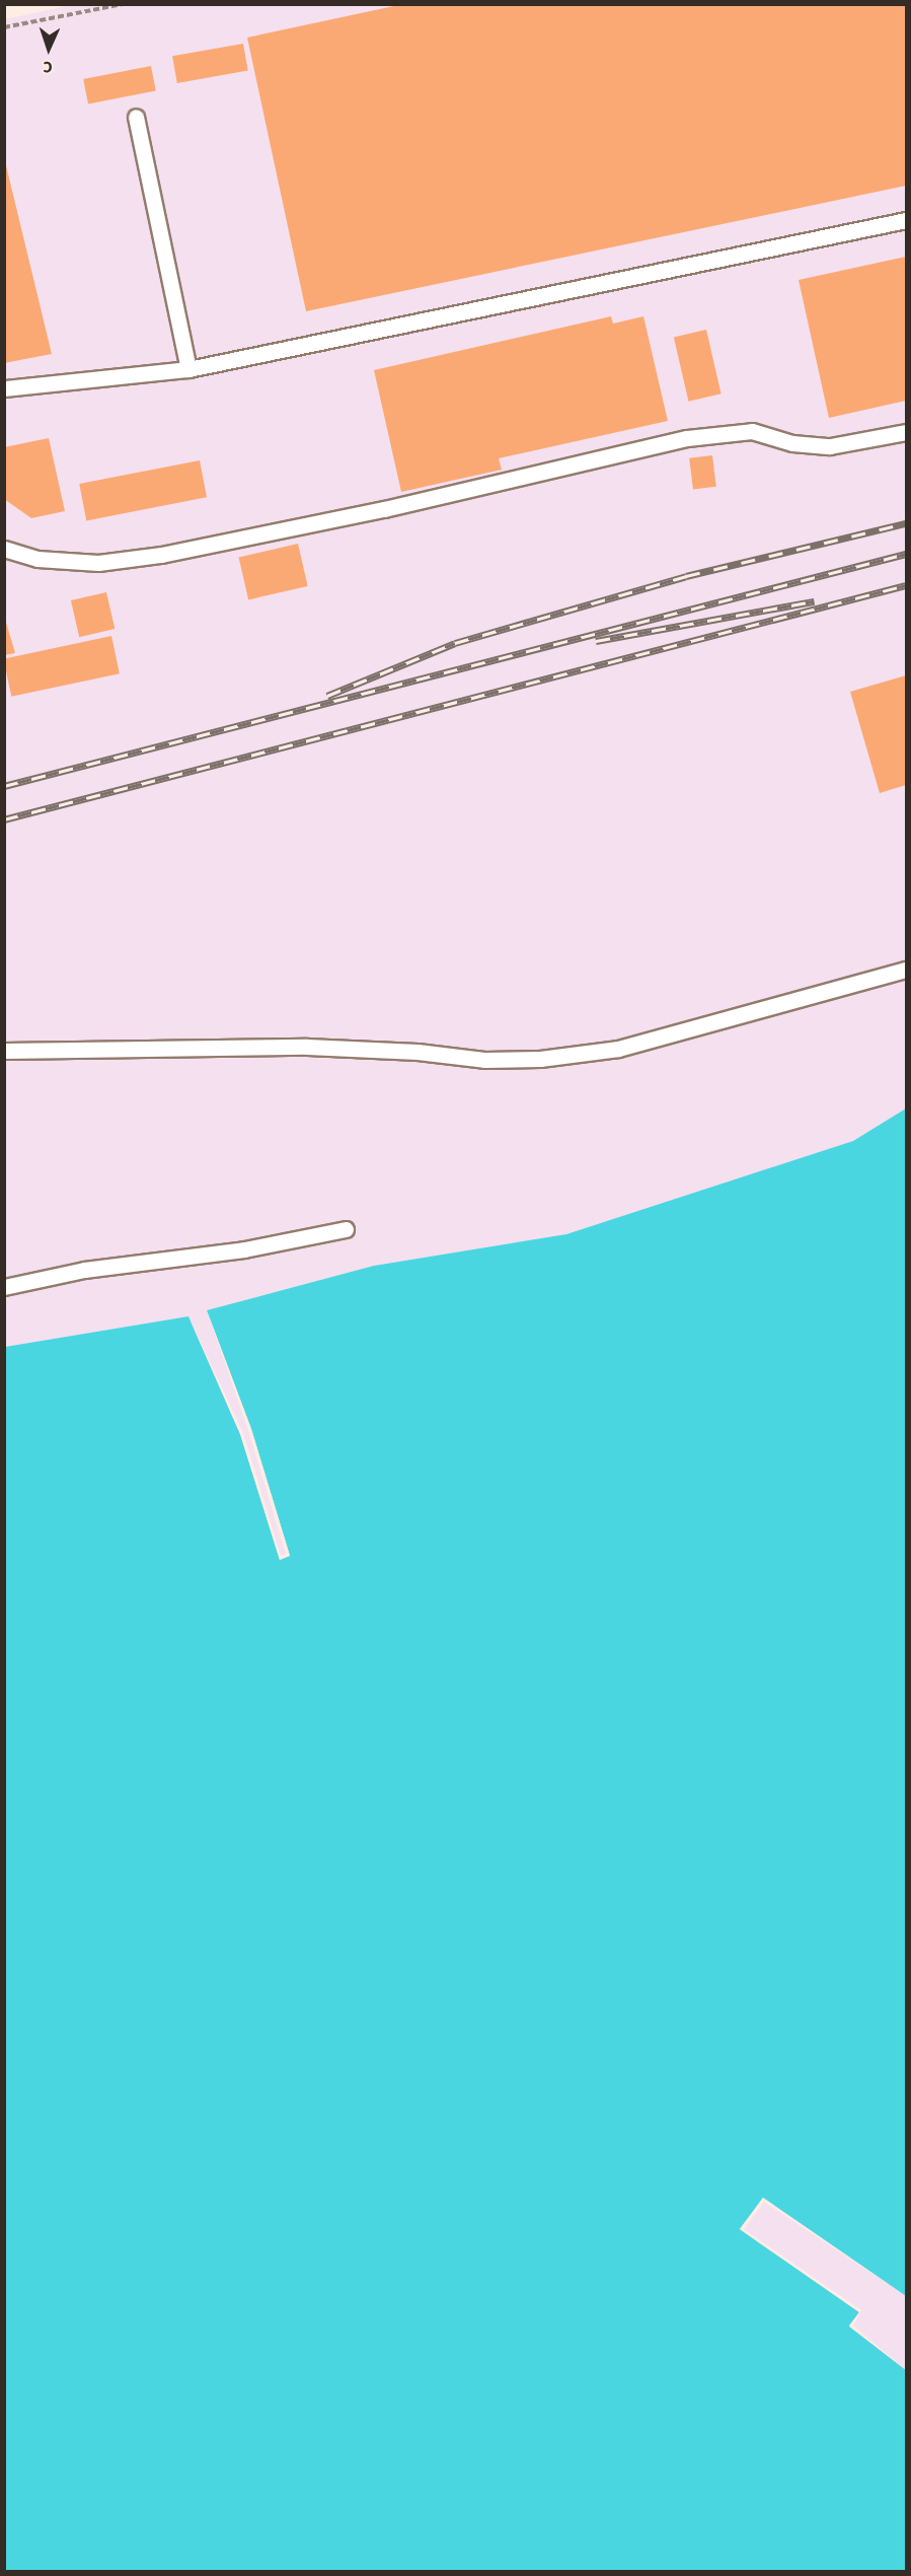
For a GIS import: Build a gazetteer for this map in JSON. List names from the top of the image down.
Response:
{
  "north": "bottom"
}
